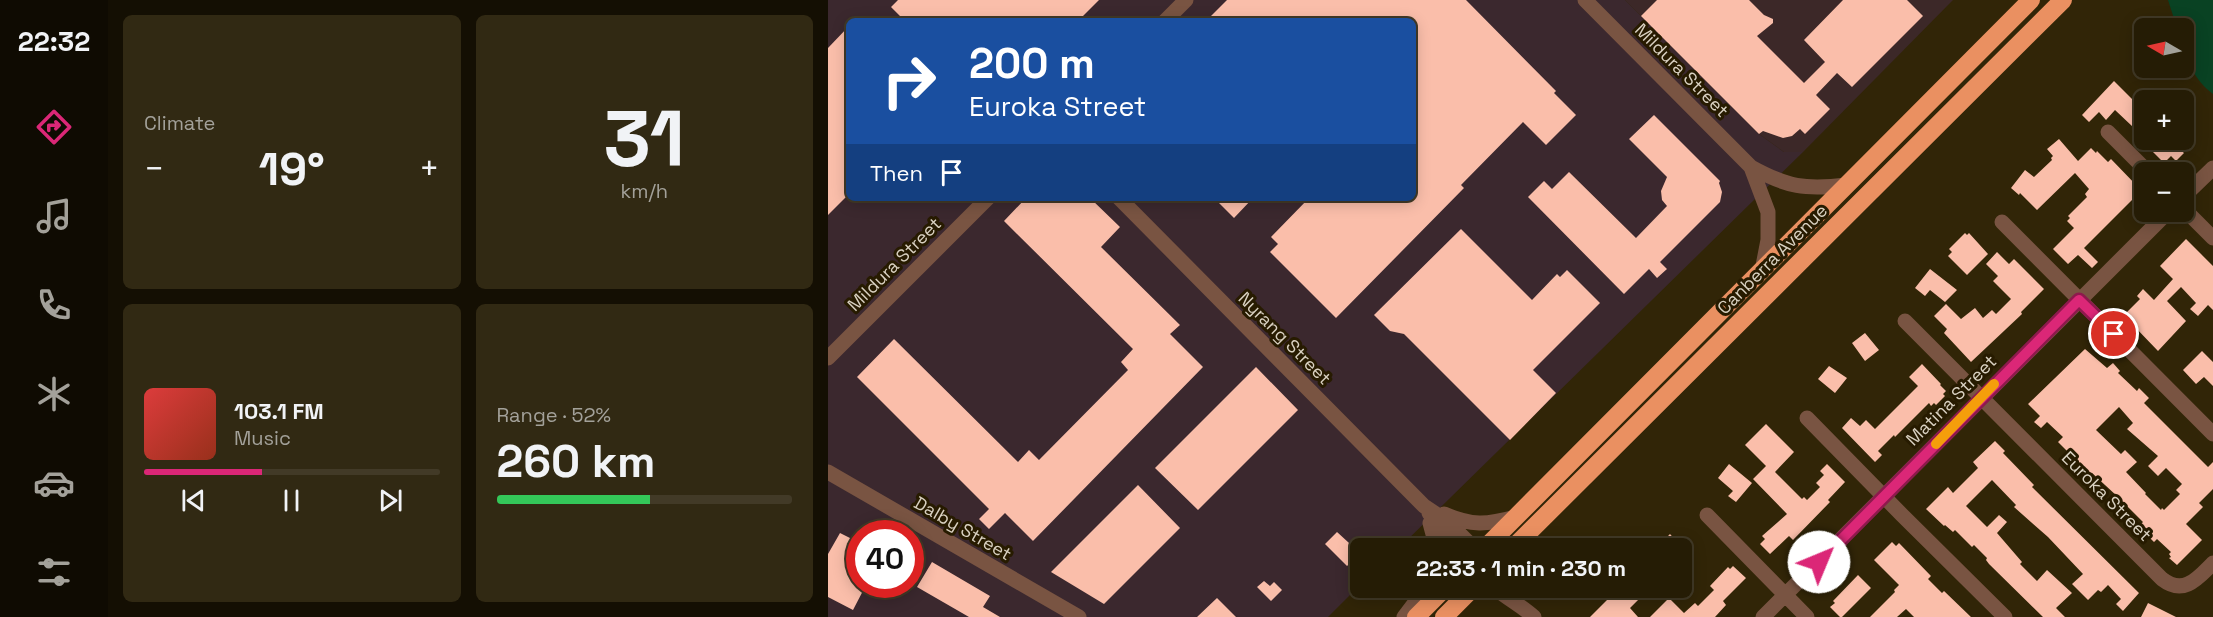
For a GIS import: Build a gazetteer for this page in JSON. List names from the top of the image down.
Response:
{
  "streets": {
    "highway": ["Canberra Avenue"],
    "street": [
      "Mildura Street",
      "Nyrang Street",
      "Matina Street",
      "Euroka Street",
      "Dalby Street"
    ]
  },
  "crossings": [
    ["Mildura Street", "Canberra Avenue"],
    ["Matina Street", "Euroka Street"]
  ],
  "north": "left",
  "page": {
    "tabs": "22:32",
    "tile": [
      "Climate",
      ["31", "km/h"],
      ["Range · 52%", "260 km"]
    ],
    "map_buttons": ["+", "−"],
    "turn": ["200 m", "Euroka Street"],
    "then": "Then",
    "heat": ["−", "19°", "+"],
    "song": ["103.1 FM", "Music"],
    "limit": "40",
    "trip": "22:33 · 1 min · 230 m"
  }
}
